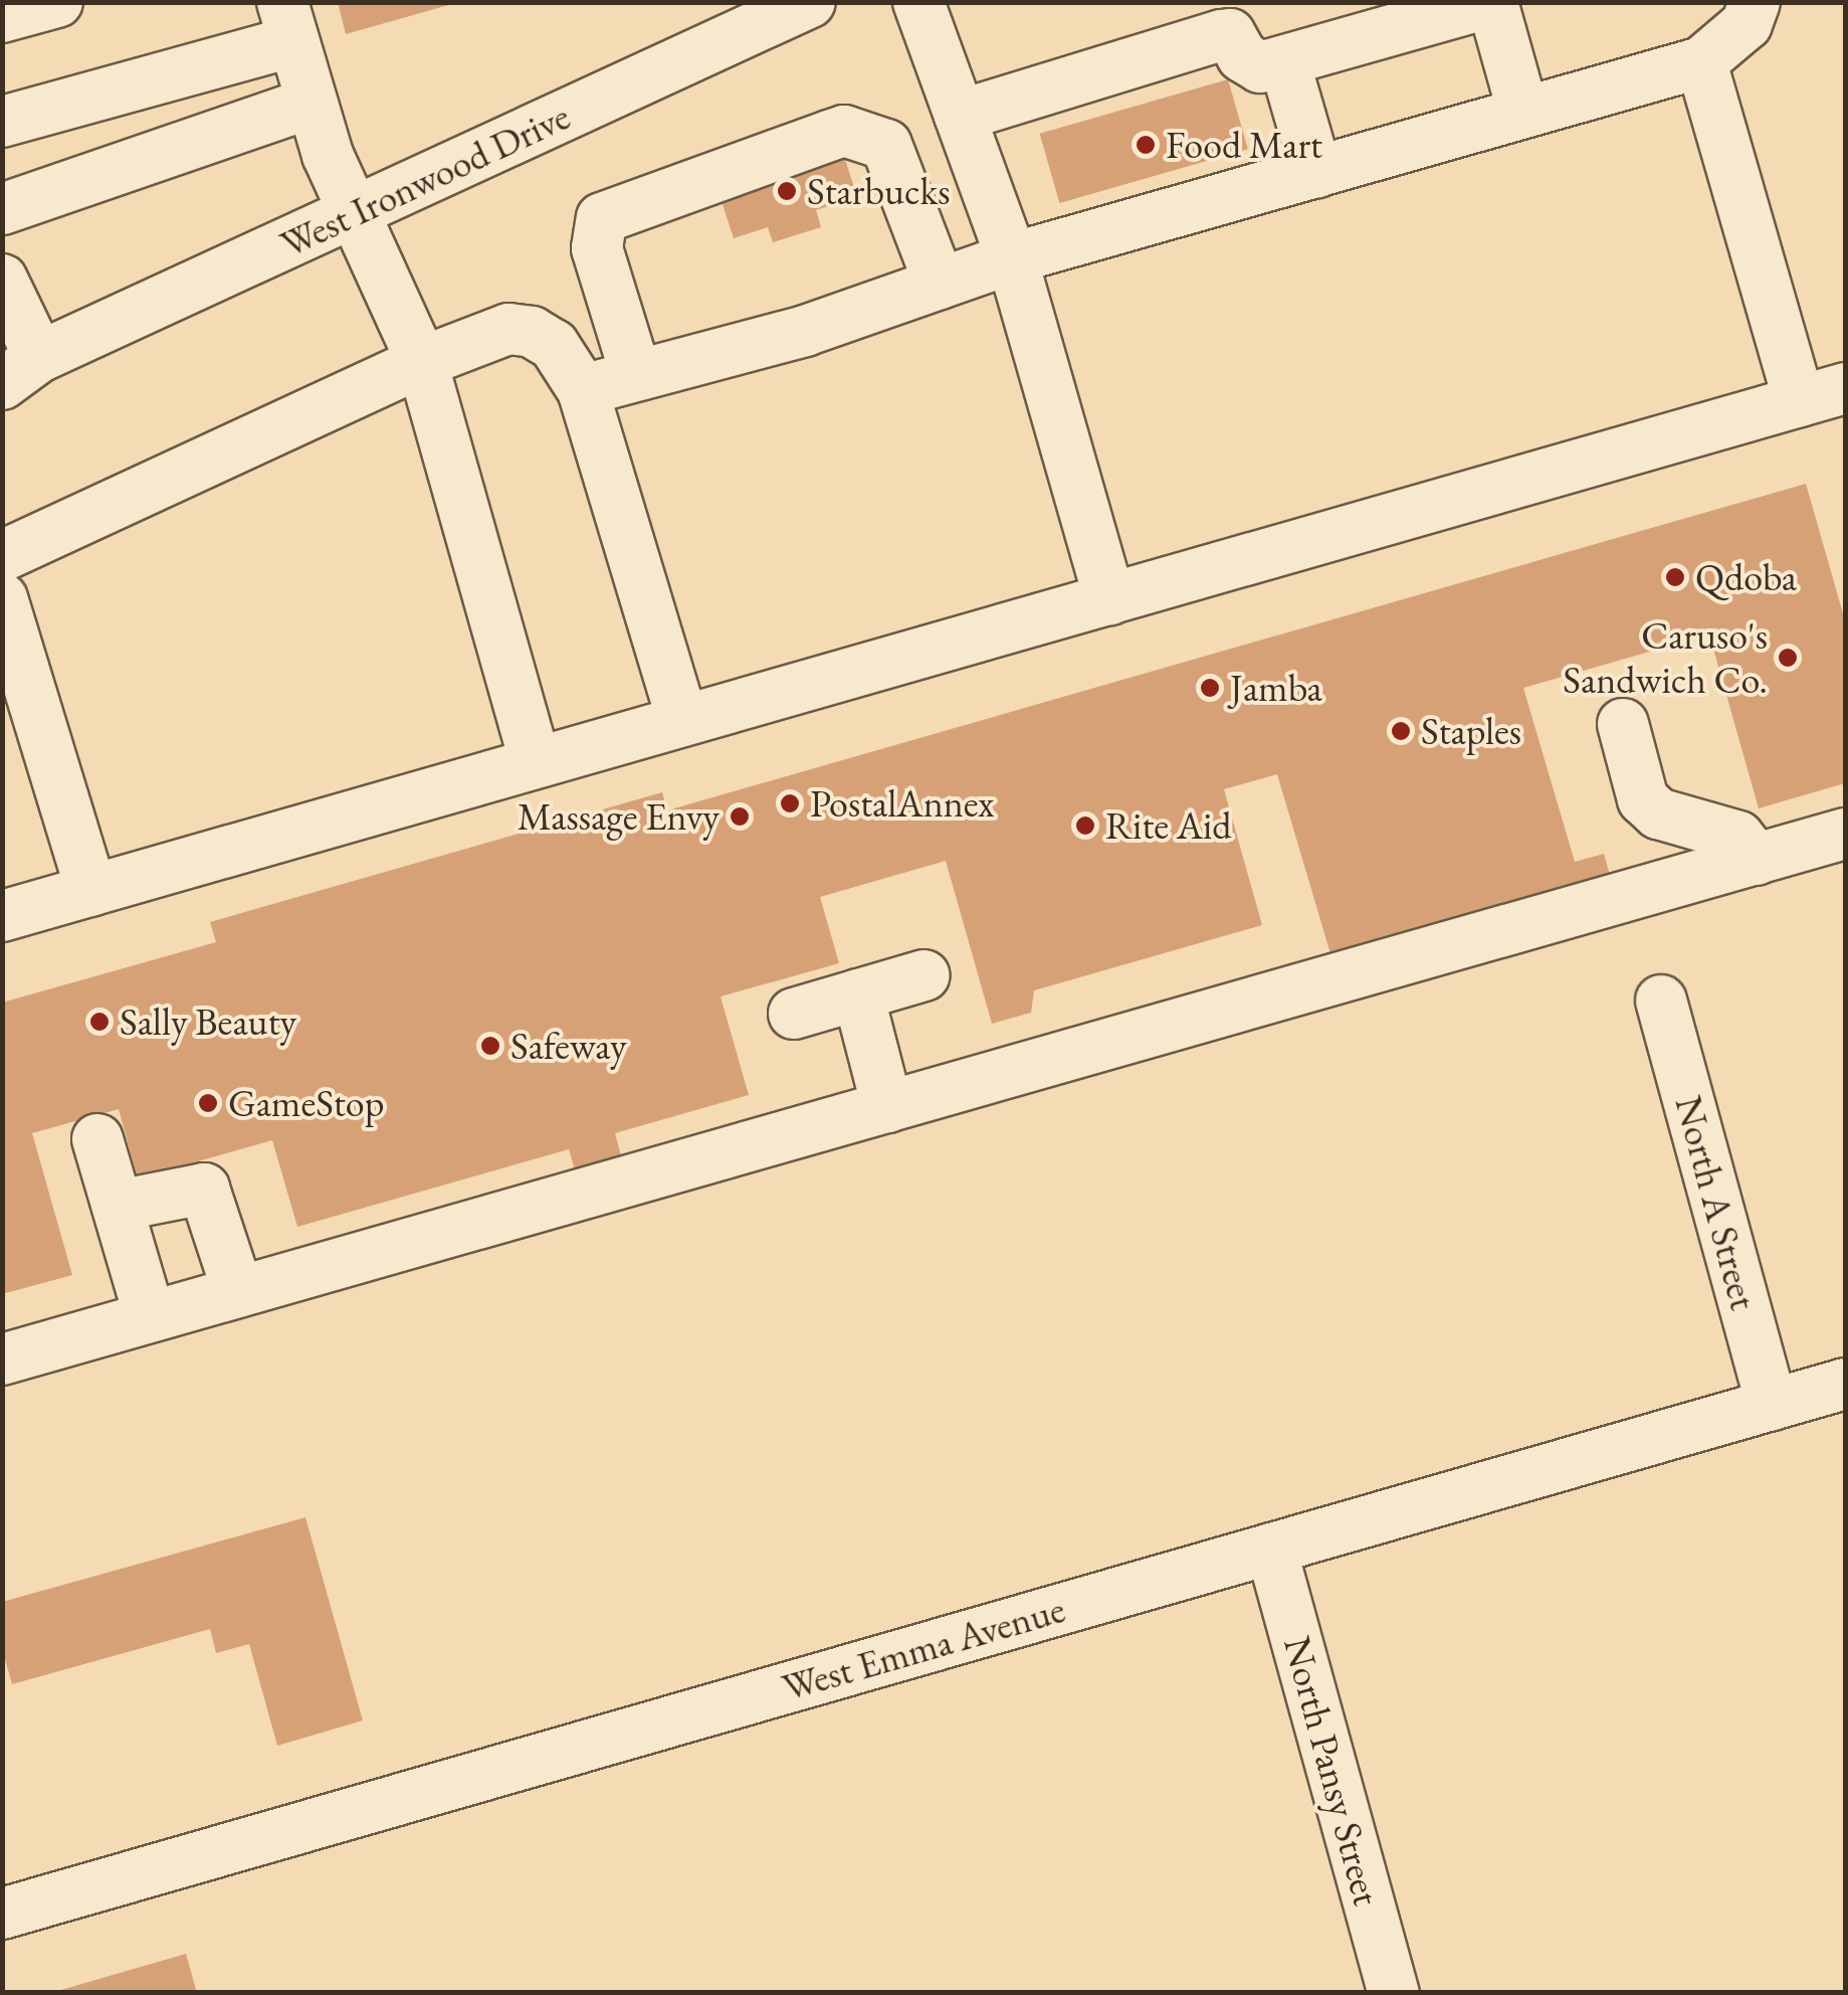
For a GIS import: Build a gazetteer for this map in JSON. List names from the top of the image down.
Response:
{
  "streets": {
    "street": [
      "West Ironwood Drive",
      "North A Street",
      "West Emma Avenue",
      "North Pansy Street"
    ]
  },
  "crossings": [
    ["North A Street", "West Emma Avenue"],
    ["West Emma Avenue", "North Pansy Street"]
  ],
  "places": [
    "Food Mart",
    "Starbucks",
    "Qdoba",
    "Caruso's Sandwich Co.",
    "Jamba",
    "Staples",
    "PostalAnnex",
    "Massage Envy",
    "Rite Aid",
    "Sally Beauty",
    "Safeway",
    "GameStop"
  ]
}
